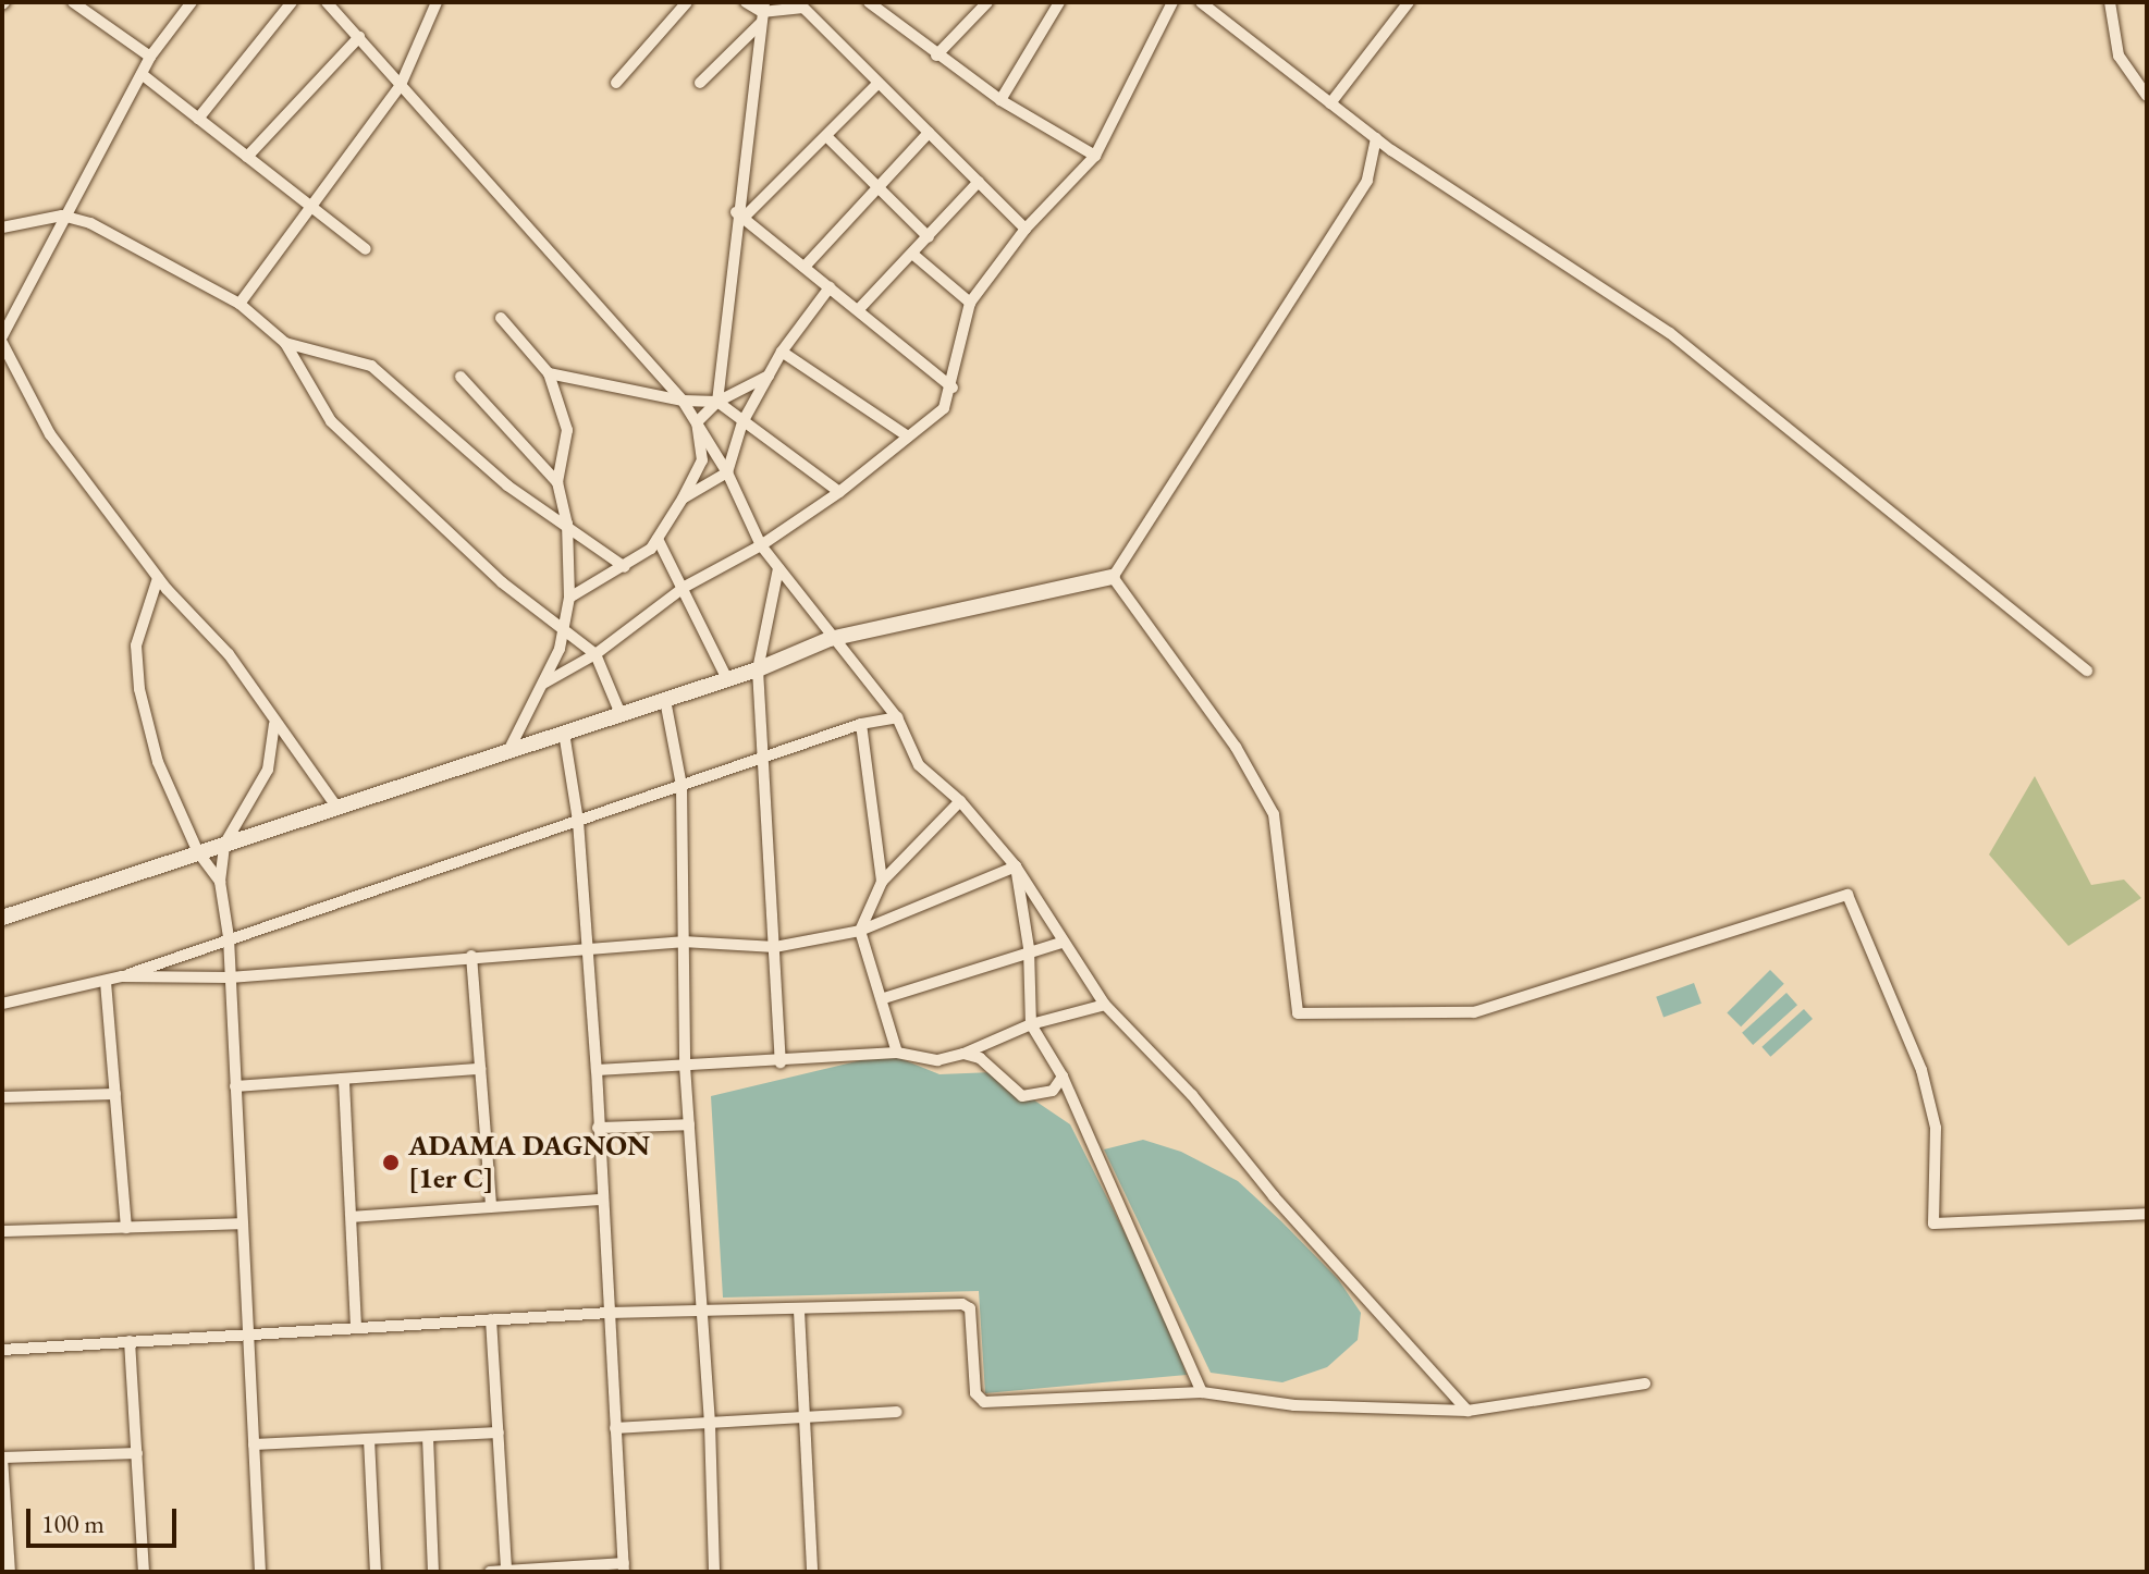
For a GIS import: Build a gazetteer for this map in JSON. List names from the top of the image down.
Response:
{
  "places": ["ADAMA DAGNON [1er C]"],
  "scale_bar": "100 m"
}
